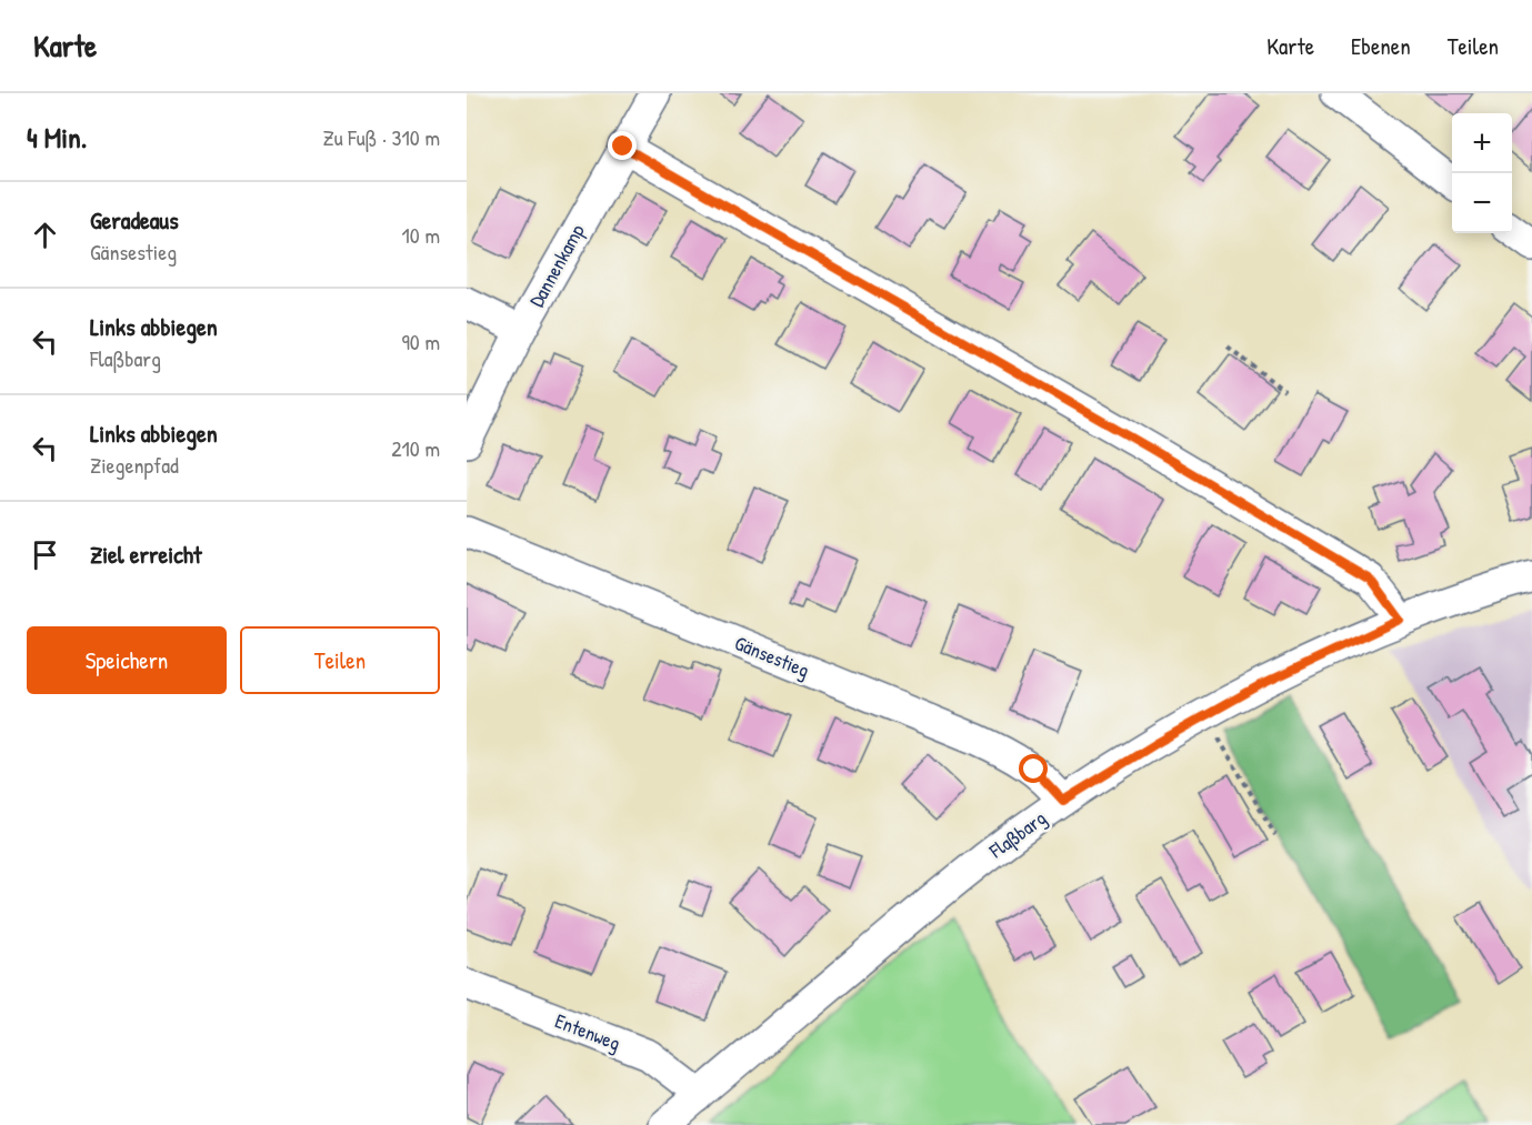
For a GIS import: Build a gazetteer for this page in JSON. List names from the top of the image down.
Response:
{
  "streets": {
    "street": [
      "Dannenkamp",
      "Gänsestieg",
      "Flaßbarg",
      "Entenweg"
    ]
  },
  "crossings": [
    ["Gänsestieg", "Flaßbarg"],
    ["Flaßbarg", "Entenweg"]
  ],
  "page": {
    "header": "Karte",
    "nav": ["Karte", "Ebenen", "Teilen"],
    "heading": ["4 Min.", "Zu Fuß · 310 m"],
    "map_buttons": ["+", "−"],
    "list": [
      ["Geradeaus", "Gänsestieg", "10 m"],
      ["Links abbiegen", "Flaßbarg", "90 m"],
      ["Links abbiegen", "Ziegenpfad", "210 m"],
      "Ziel erreicht"
    ],
    "buttons": ["Speichern", "Teilen"]
  }
}
